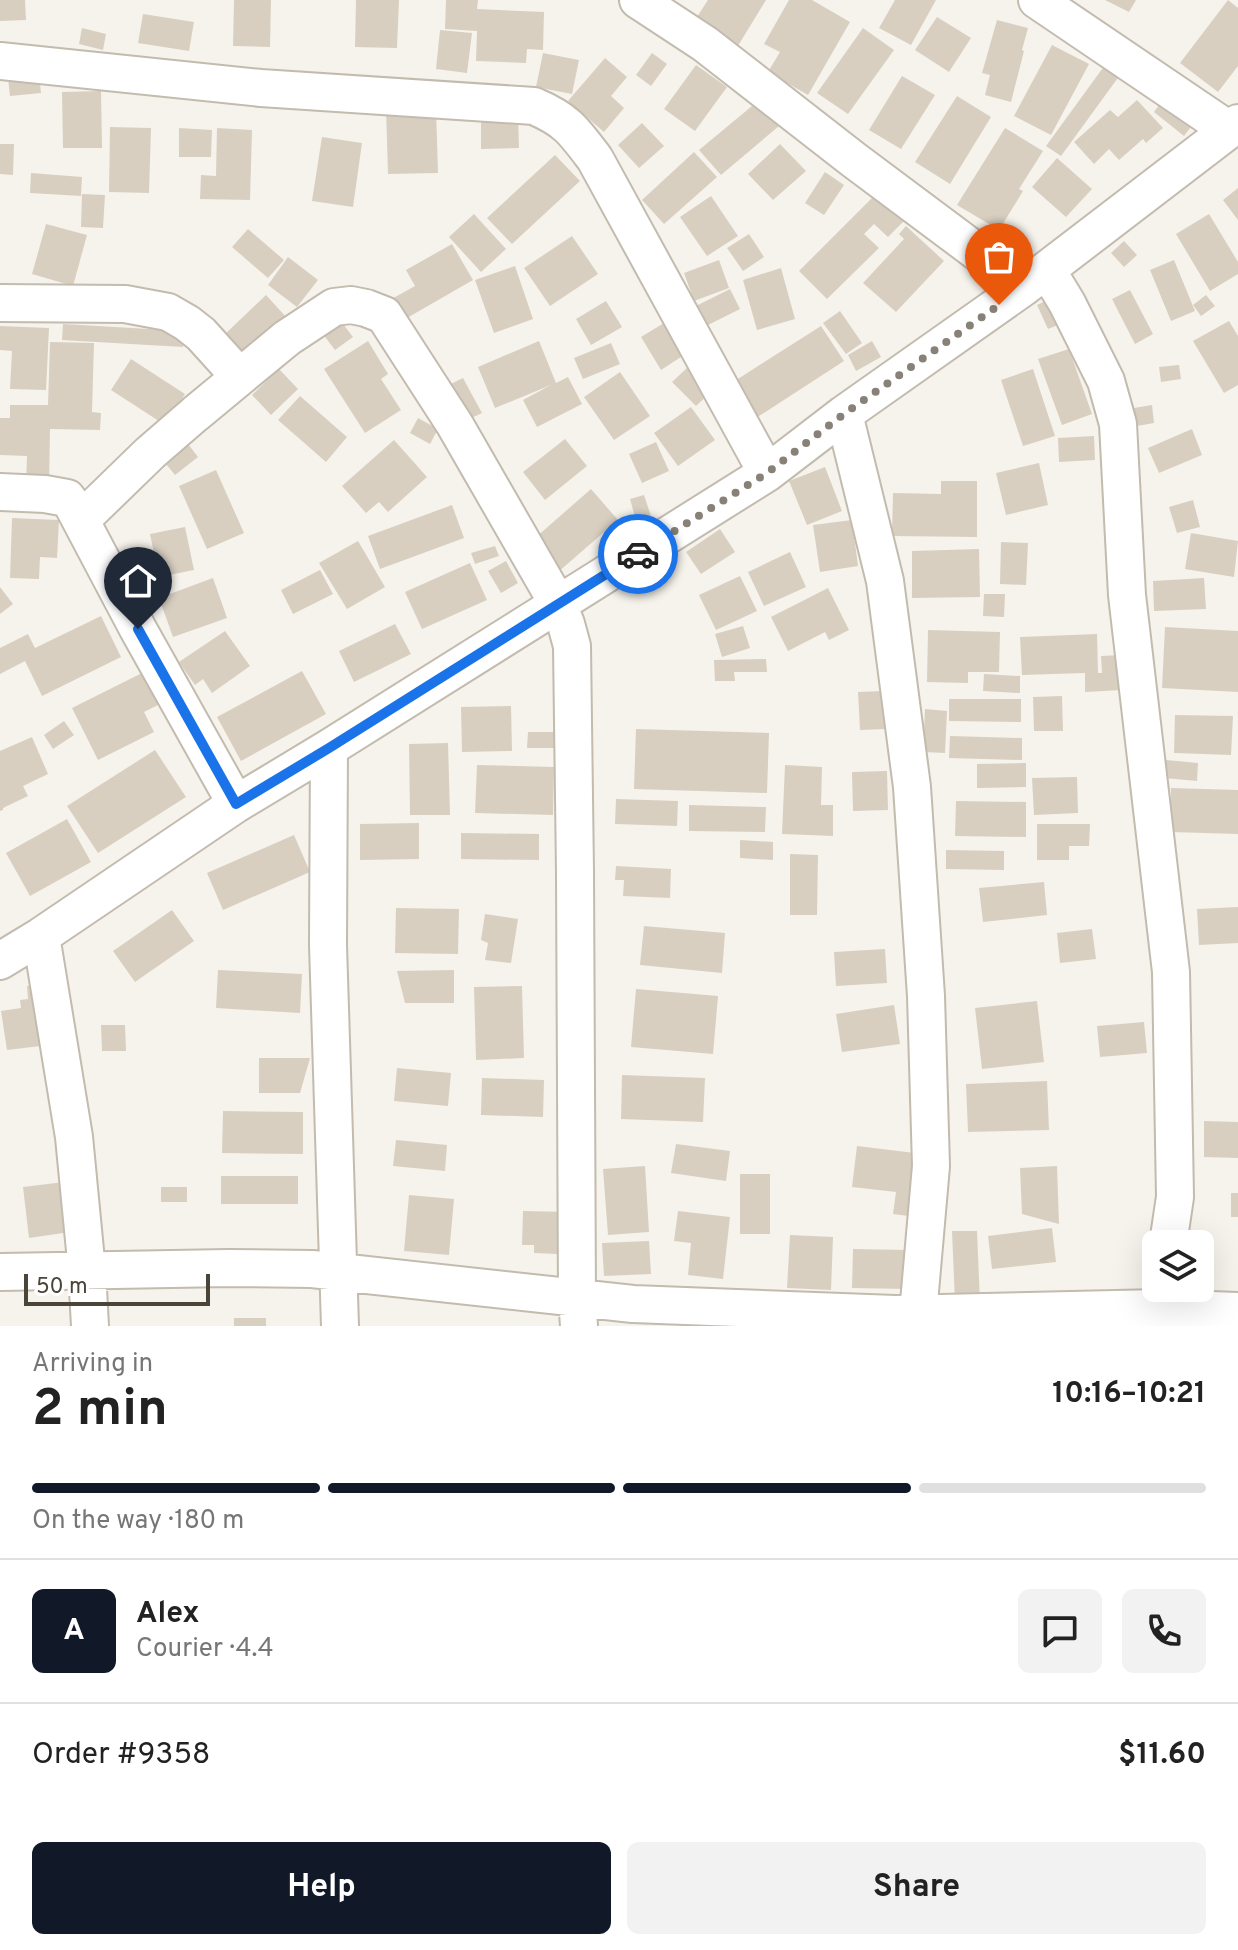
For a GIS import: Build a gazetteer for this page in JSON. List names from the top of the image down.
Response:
{
  "scale_bar": "50 m",
  "page": {
    "scale": "50 m",
    "heading": ["2 min", "Arriving in", "10:16–10:21"],
    "panel": [
      "Alex",
      "Courier · 4.4",
      "Order #9358",
      "$11.60"
    ],
    "bar": "On the way · 180 m",
    "round": "A",
    "buttons": ["Help", "Share"]
  }
}
